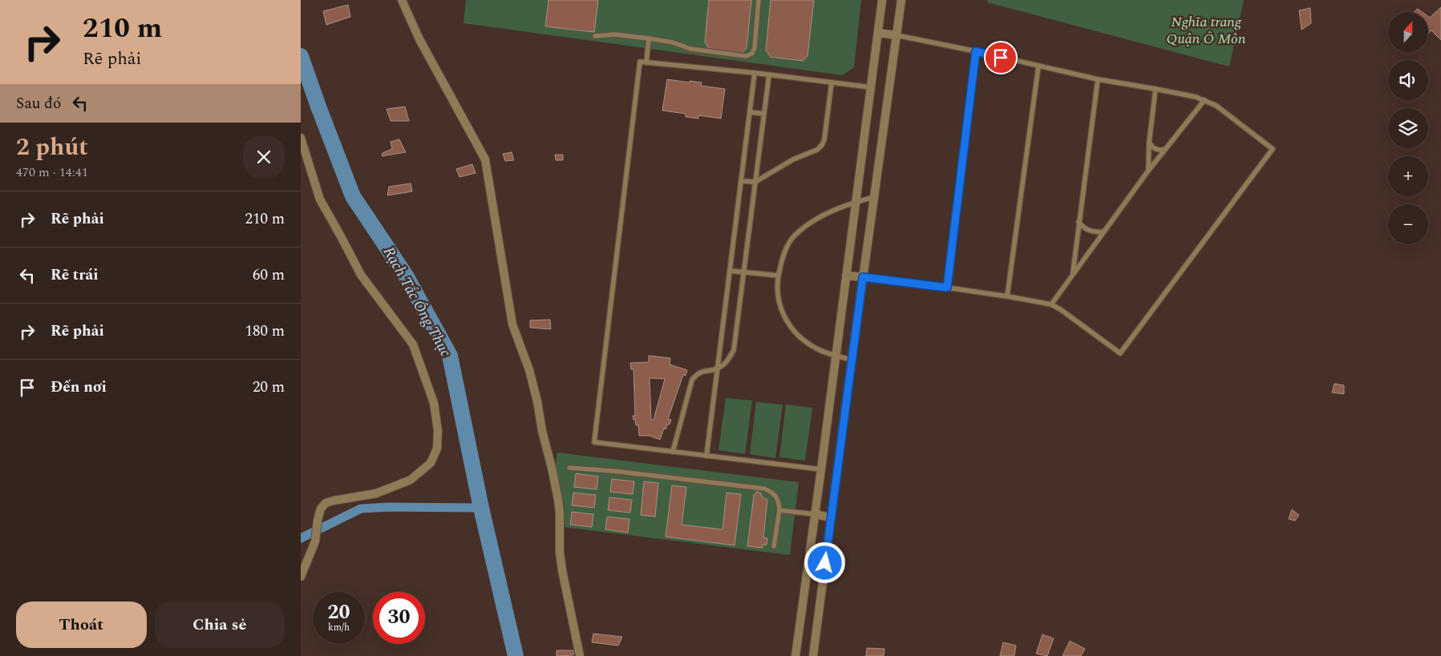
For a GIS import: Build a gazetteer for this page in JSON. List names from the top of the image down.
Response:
{
  "water": ["Rạch Tắc Ông Thục"],
  "parks": ["Nghĩa trang Quận Ô Môn"],
  "north": "top",
  "page": {
    "turn": ["210 m", "Rẽ phải"],
    "map_buttons": ["+", "−"],
    "then": "Sau đó",
    "heading": ["2 phút", "470 m · 14:41"],
    "list": [
      {
        "name": "Rẽ phải",
        "value": "210 m"
      },
      {
        "name": "Rẽ trái",
        "value": "60 m"
      },
      {
        "name": "Rẽ phải",
        "value": "180 m"
      },
      {
        "name": "Đến nơi",
        "value": "20 m"
      }
    ],
    "speed": "20 km/h",
    "limit": "30",
    "buttons": ["Thoát", "Chia sẻ"]
  }
}
